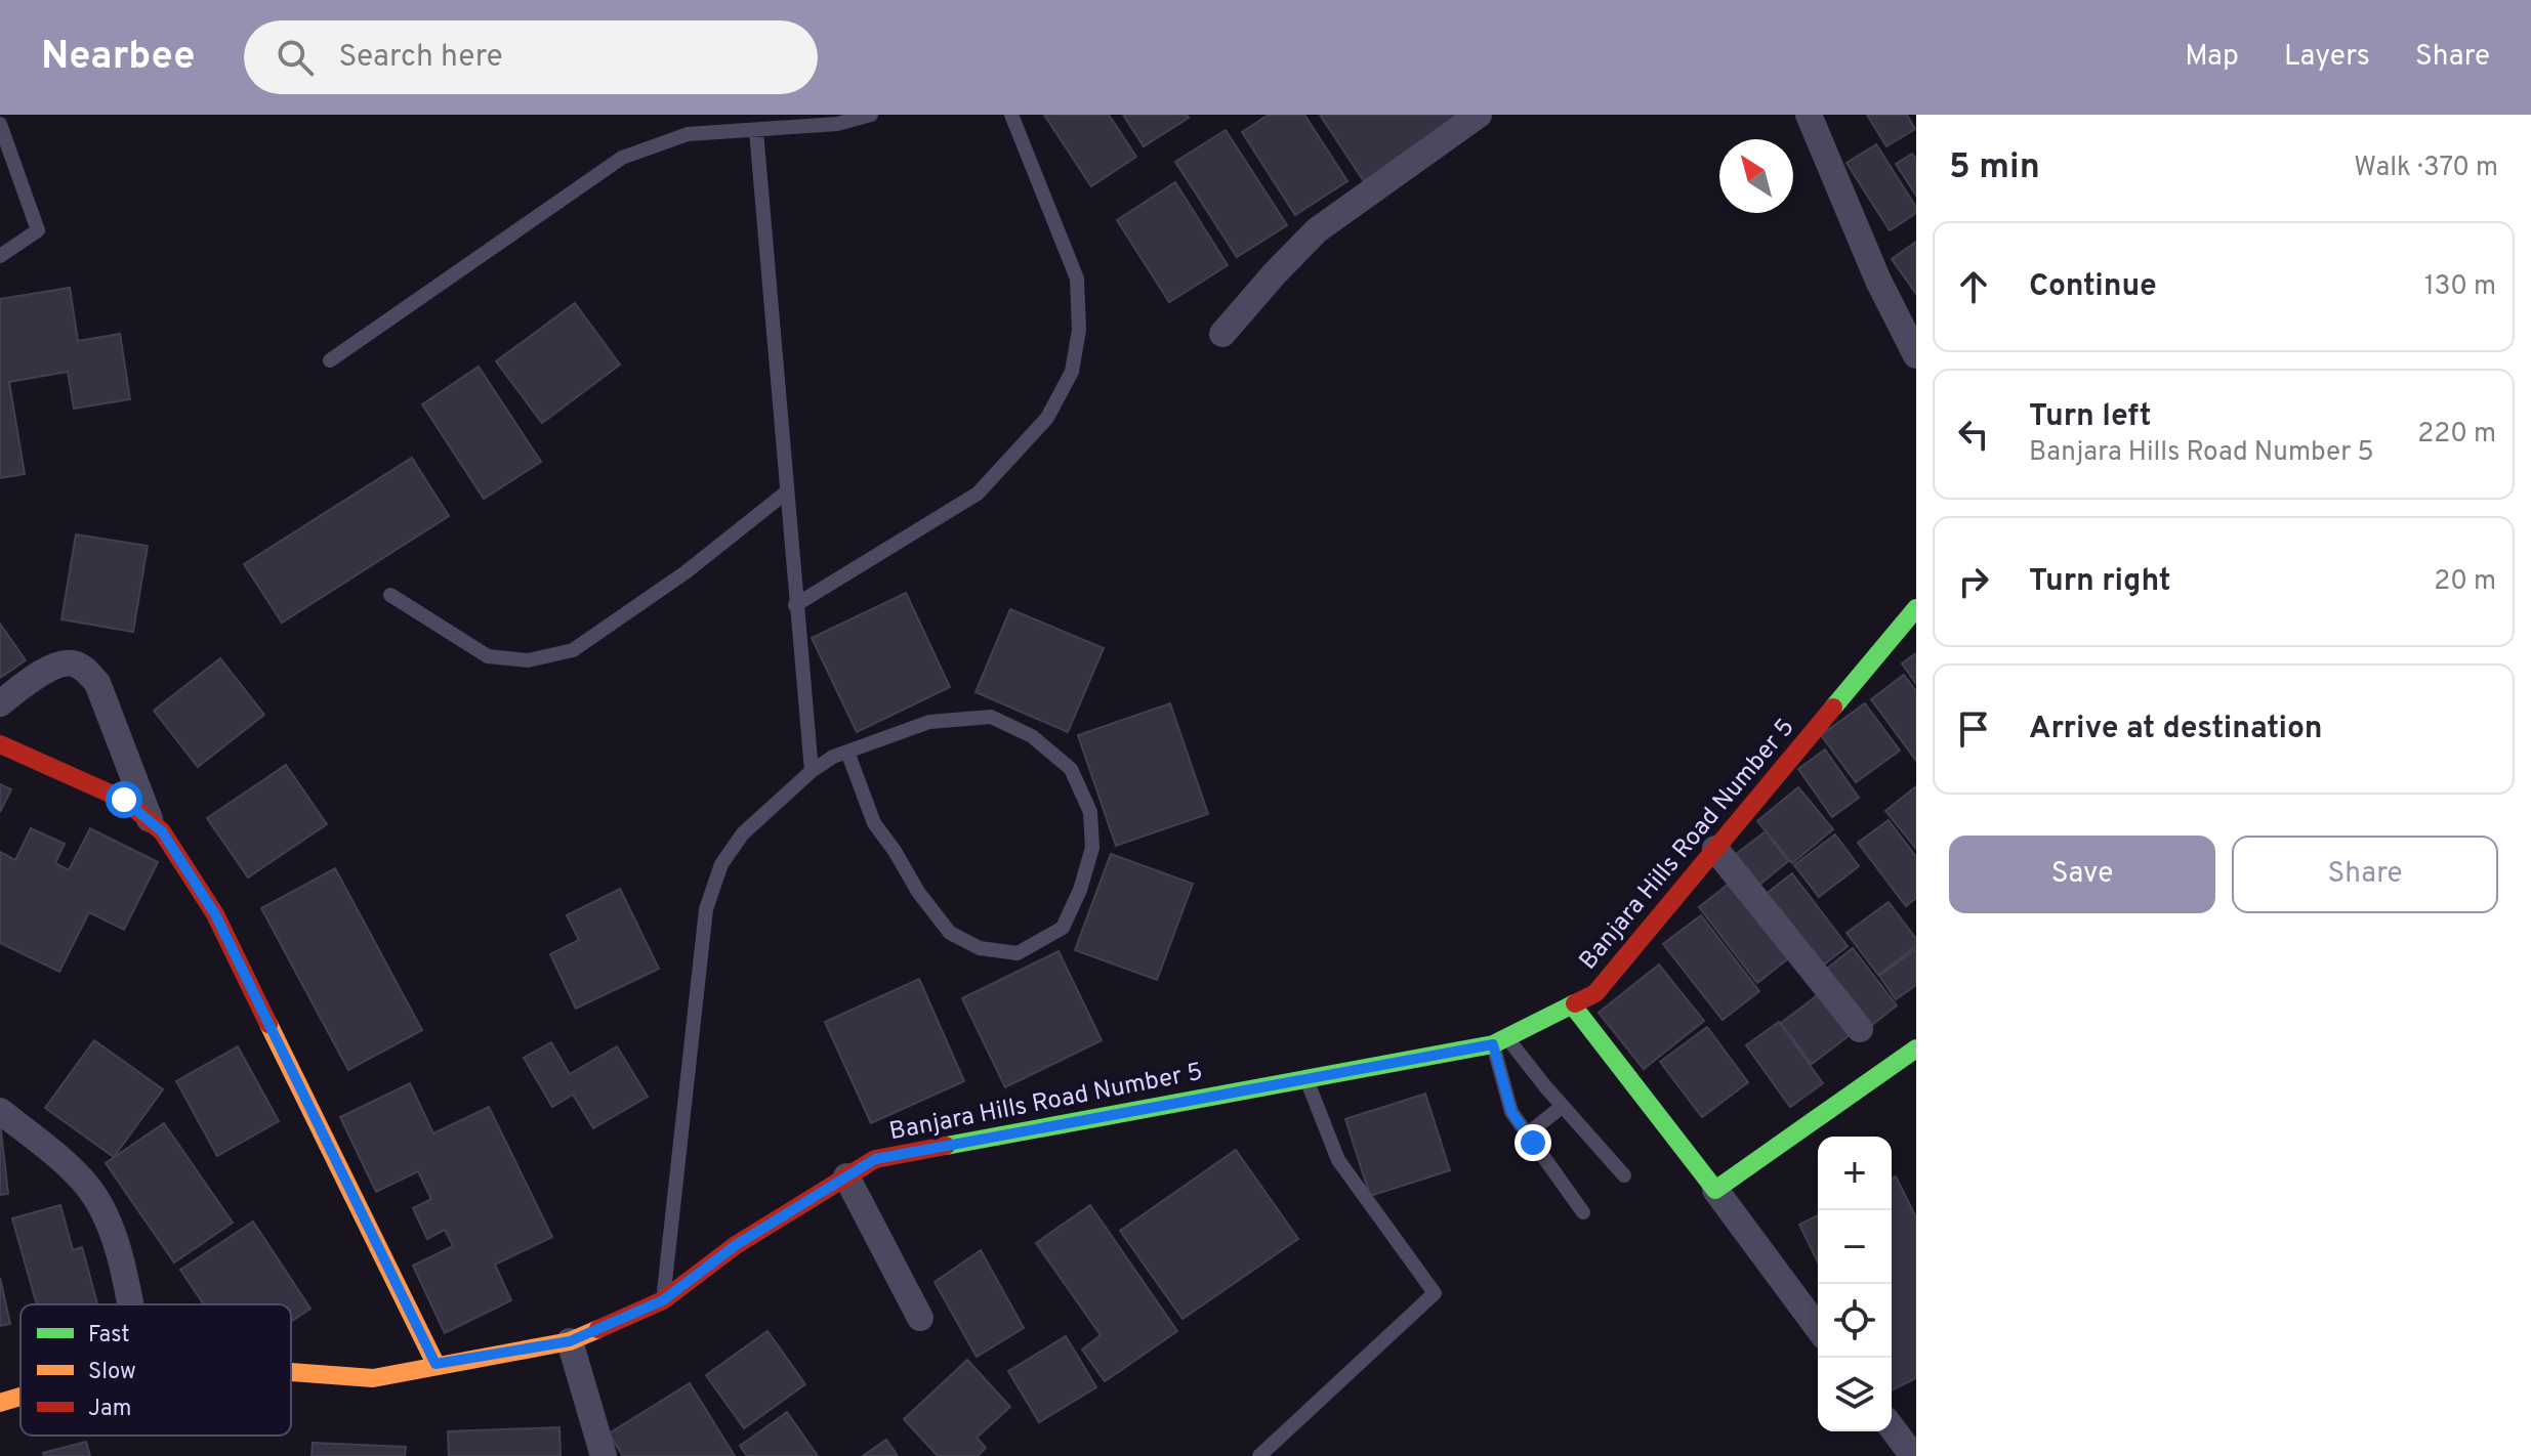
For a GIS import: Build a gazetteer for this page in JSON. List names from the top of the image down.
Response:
{
  "streets": {
    "street": ["Banjara Hills Road Number 5"]
  },
  "legend": ["Fast", "Slow", "Jam"],
  "north": "top left",
  "page": {
    "header": "Nearbee",
    "search": "Search here",
    "nav": ["Map", "Layers", "Share"],
    "heading": ["5 min", "Walk · 370 m"],
    "list": [
      ["Continue", "130 m"],
      ["Turn left", "Banjara Hills Road Number 5", "220 m"],
      ["Turn right", "20 m"],
      "Arrive at destination"
    ],
    "buttons": ["Save", "Share"],
    "map_buttons": ["+", "−"]
  }
}
